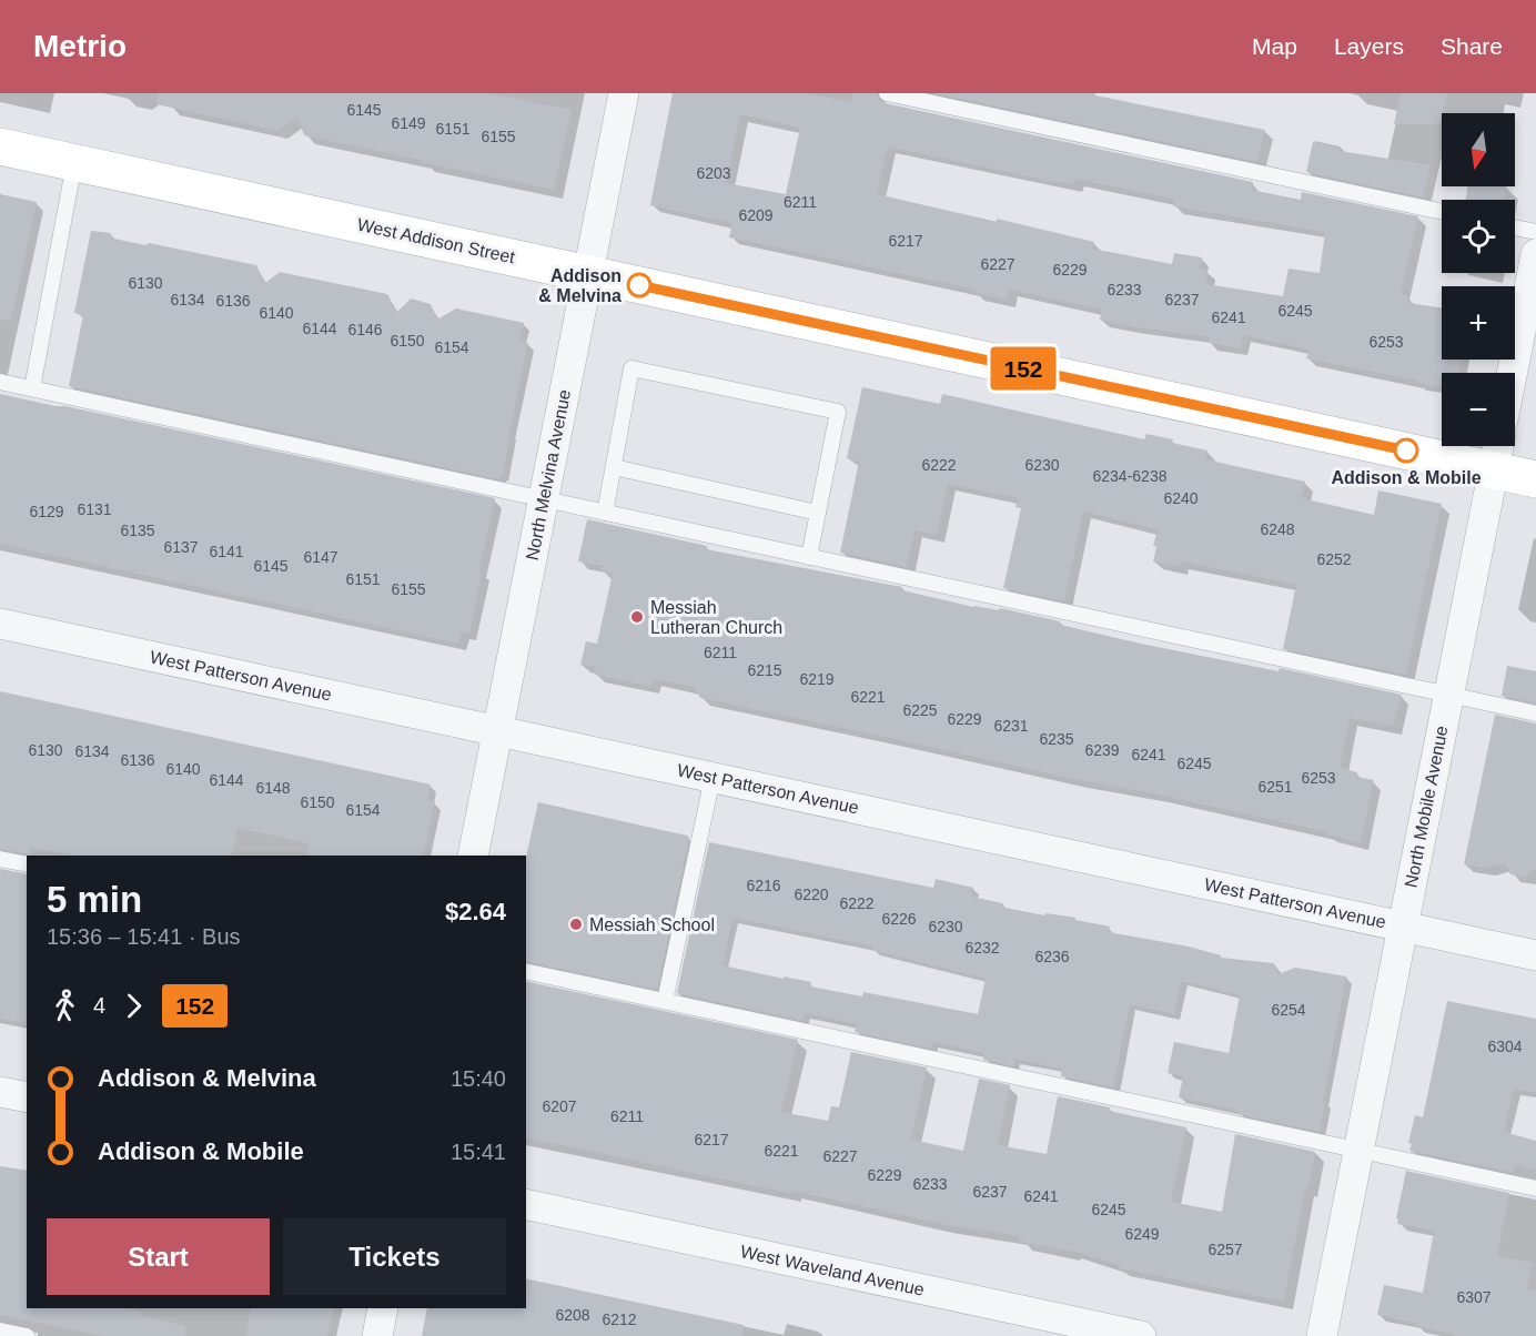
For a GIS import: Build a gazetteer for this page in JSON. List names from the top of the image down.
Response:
{
  "streets": {
    "street": [
      "West Addison Street",
      "North Melvina Avenue",
      "West Patterson Avenue",
      "North Mobile Avenue",
      "West Waveland Avenue"
    ]
  },
  "crossings": [
    ["West Addison Street", "North Melvina Avenue"],
    ["West Addison Street", "North Mobile Avenue"],
    ["North Melvina Avenue", "West Patterson Avenue"],
    ["West Patterson Avenue", "North Mobile Avenue"]
  ],
  "places": [
    "Addison & Melvina",
    "Addison & Mobile",
    "Messiah Lutheran Church",
    "Messiah School"
  ],
  "lines": ["bus line 152"],
  "house_numbers": [
    "6145",
    "6149",
    "6151",
    "6155",
    "6203",
    "6211",
    "6209",
    "6217",
    "6227",
    "6229",
    "6130",
    "6233",
    "6134",
    "6237",
    "6136",
    "6245",
    "6140",
    "6241",
    "6144",
    "6146",
    "6150",
    "6253",
    "6154",
    "6222",
    "6230",
    "6234-6238",
    "6240",
    "6131",
    "6129",
    "6248",
    "6135",
    "6137",
    "6141",
    "6147",
    "6252",
    "6145",
    "6151",
    "6155",
    "6211",
    "6215",
    "6219",
    "6221",
    "6225",
    "6229",
    "6231",
    "6235",
    "6130",
    "6239",
    "6134",
    "6241",
    "6136",
    "6245",
    "6140",
    "6253",
    "6144",
    "6251",
    "6148",
    "6150",
    "6154",
    "6216",
    "6220",
    "6222",
    "6226",
    "6230",
    "6232",
    "6236",
    "6254",
    "6304",
    "6207",
    "6211",
    "6217",
    "6221",
    "6227",
    "6229",
    "6233",
    "6237",
    "6241",
    "6245",
    "6249",
    "6257",
    "6307",
    "6208",
    "6212"
  ],
  "north": "bottom",
  "page": {
    "header": "Metrio",
    "nav": ["Map", "Layers", "Share"],
    "on_map": "152",
    "map_buttons": ["+", "−"],
    "heading": ["5 min", "15:36 – 15:41 · Bus", "$2.64"],
    "legs": ["4", "152"],
    "list": [
      {
        "name": "Addison & Melvina",
        "value": "15:40"
      },
      {
        "name": "Addison & Mobile",
        "value": "15:41"
      }
    ],
    "buttons": ["Start", "Tickets"]
  }
}
